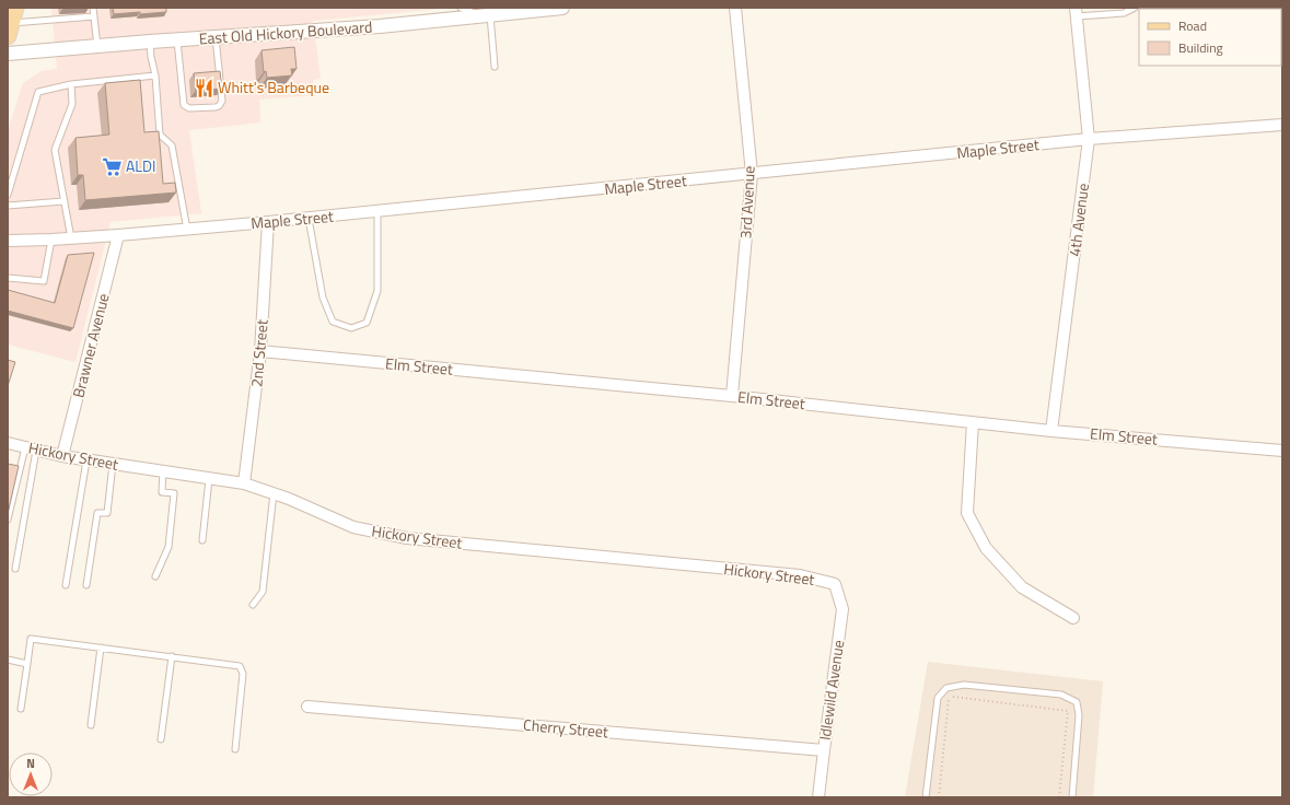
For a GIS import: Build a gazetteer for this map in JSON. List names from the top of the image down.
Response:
{
  "streets": {
    "street": [
      "East Old Hickory Boulevard",
      "Maple Street",
      "3rd Avenue",
      "4th Avenue",
      "Brawner Avenue",
      "2nd Street",
      "Elm Street",
      "Hickory Street",
      "Idlewild Avenue",
      "Cherry Street"
    ]
  },
  "crossings": [
    ["Maple Street", "3rd Avenue"],
    ["Maple Street", "4th Avenue"],
    ["Maple Street", "Brawner Avenue"],
    ["Maple Street", "2nd Street"],
    ["3rd Avenue", "Elm Street"],
    ["4th Avenue", "Elm Street"],
    ["Brawner Avenue", "Hickory Street"],
    ["2nd Street", "Elm Street"],
    ["2nd Street", "Hickory Street"],
    ["Hickory Street", "Idlewild Avenue"],
    ["Idlewild Avenue", "Cherry Street"]
  ],
  "places": {
    "restaurant": ["Whitt's Barbeque"],
    "supermarket": ["ALDI"]
  },
  "legend": ["Road", "Building"],
  "north": "top"
}
